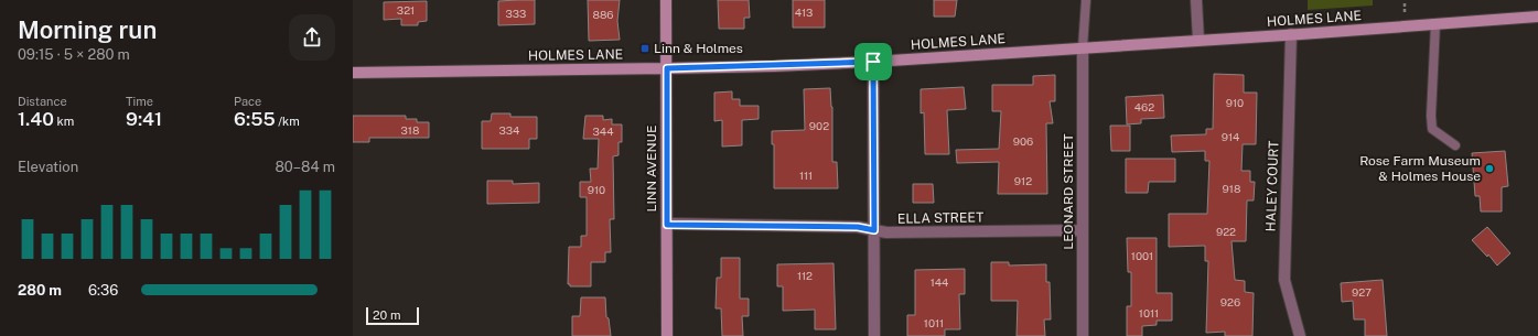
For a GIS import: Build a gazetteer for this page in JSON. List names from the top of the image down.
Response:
{
  "streets": {
    "street": [
      "HOLMES LANE",
      "LINN AVENUE",
      "HALEY COURT",
      "LEONARD STREET",
      "ELLA STREET"
    ]
  },
  "crossings": [
    ["HOLMES LANE", "LINN AVENUE"],
    ["HOLMES LANE", "HALEY COURT"],
    ["HOLMES LANE", "LEONARD STREET"],
    ["LINN AVENUE", "ELLA STREET"],
    ["LEONARD STREET", "ELLA STREET"]
  ],
  "places": {
    "transit": ["Linn & Holmes"],
    "other": ["Rose Farm Museum & Holmes House"]
  },
  "house_numbers": [
    "321",
    "413",
    "333",
    "886",
    "910",
    "462",
    "902",
    "318",
    "334",
    "344",
    "914",
    "906",
    "111",
    "912",
    "918",
    "910",
    "922",
    "1001",
    "112",
    "144",
    "927",
    "926",
    "1011",
    "1011"
  ],
  "scale_bar": "20 m",
  "page": {
    "heading": ["Morning run", "09:15 · 5 × 280 m"],
    "stats": [
      ["Distance", "1.40 km"],
      ["Time", "9:41"],
      ["Pace", "6:55 /km"]
    ],
    "chart": ["Elevation", "80–84 m"],
    "list": [
      {
        "name": "280 m",
        "note": "6:36"
      }
    ],
    "scale": "20 m"
  }
}
